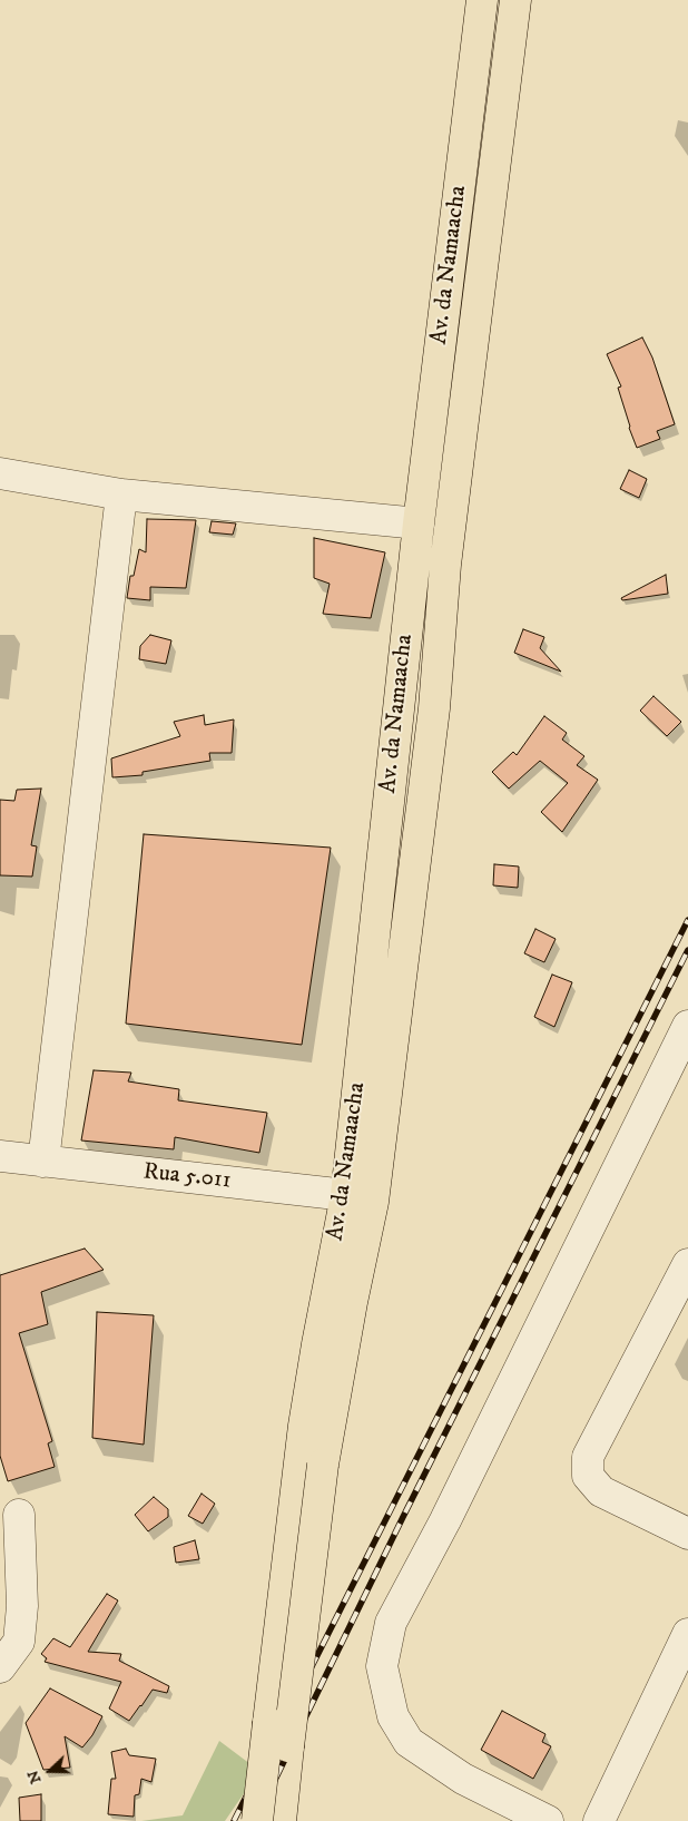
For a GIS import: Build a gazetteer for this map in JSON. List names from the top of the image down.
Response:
{
  "streets": {
    "highway": ["Av. da Namaacha"],
    "street": ["Rua 5.011"]
  },
  "crossings": [
    ["Av. da Namaacha", "Rua 5.011"]
  ],
  "north": "left"
}
